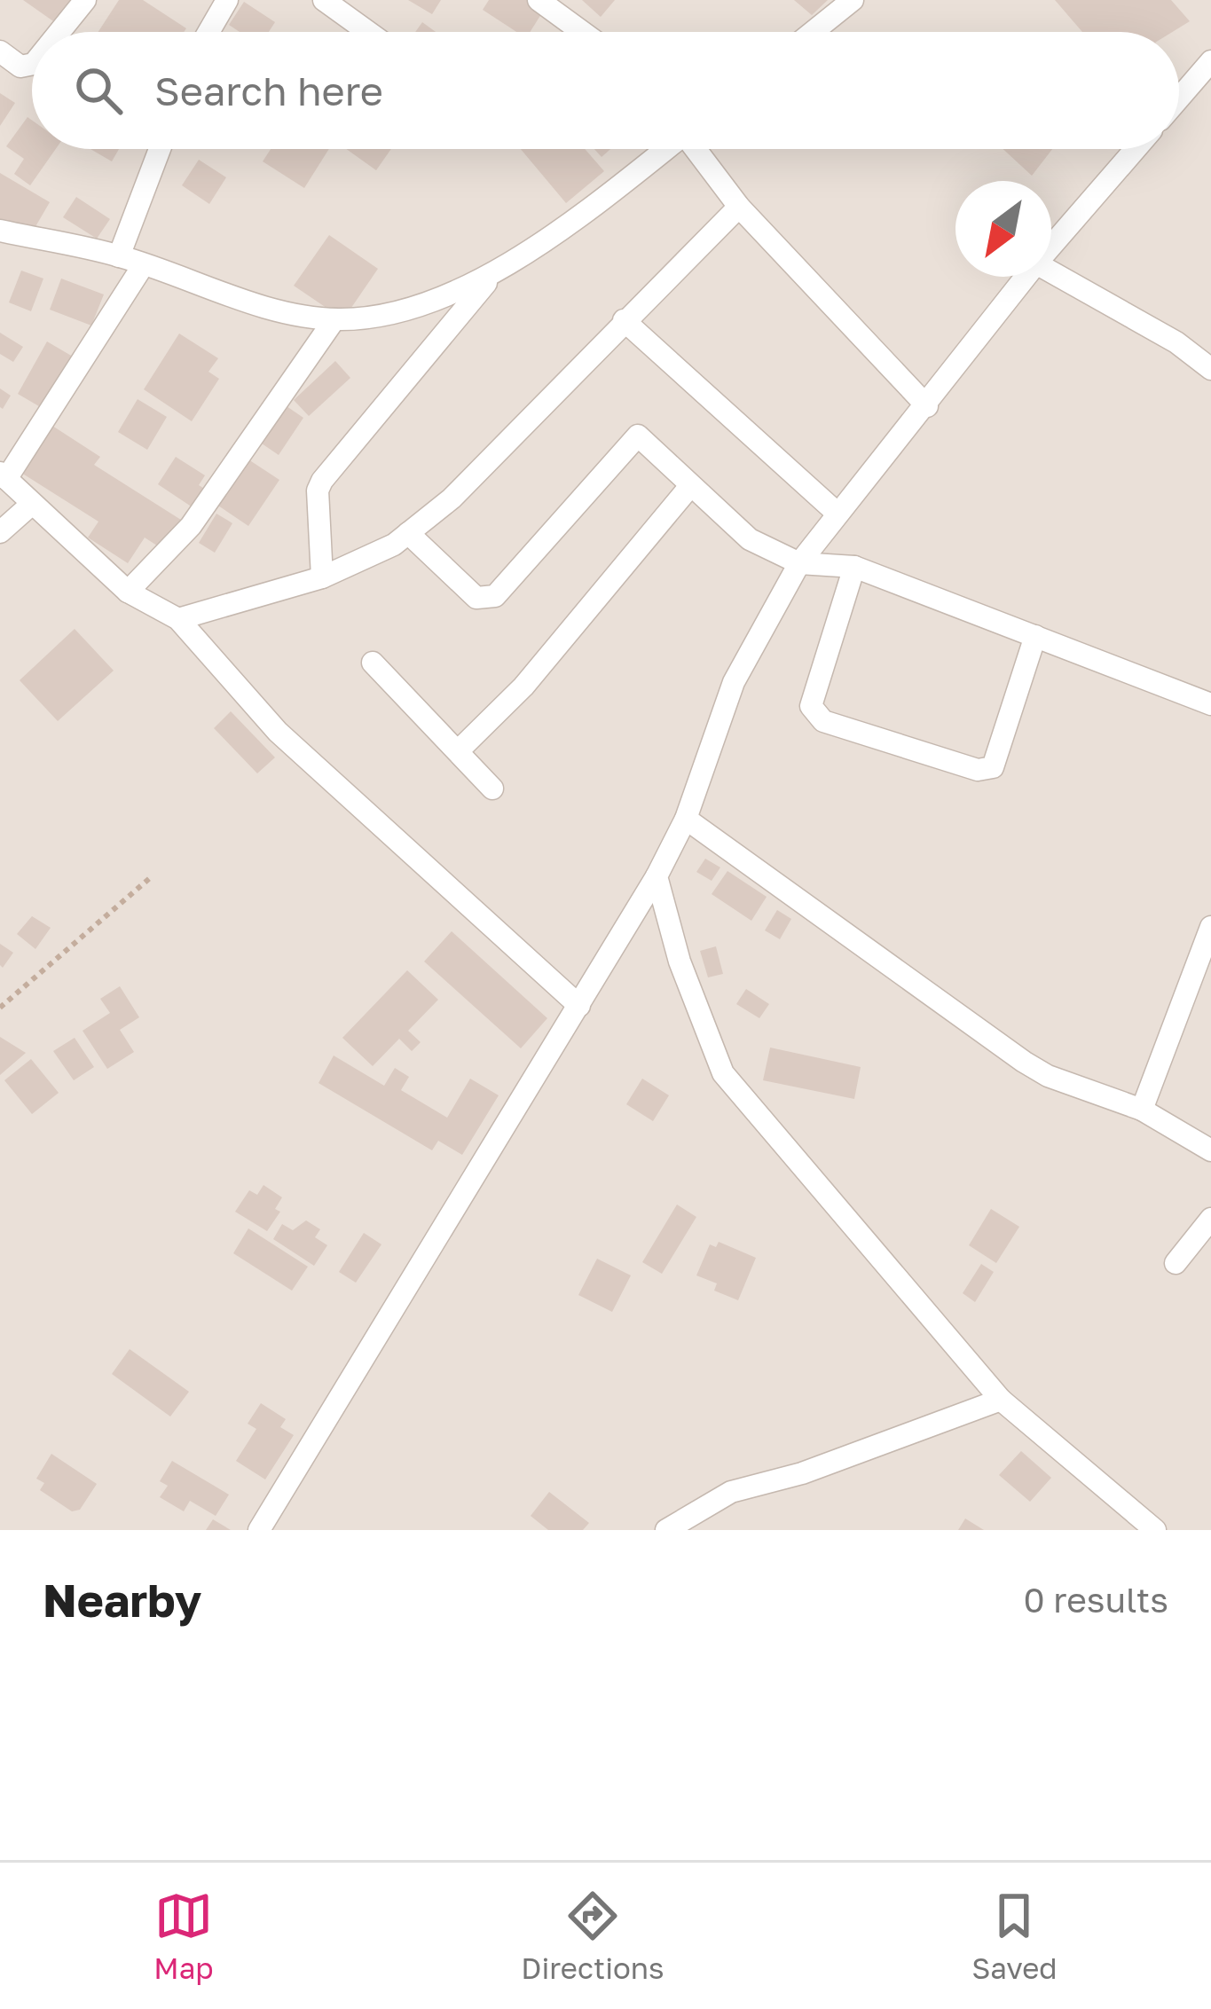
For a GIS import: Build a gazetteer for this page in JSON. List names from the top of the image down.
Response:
{
  "north": "bottom left",
  "page": {
    "search": "Search here",
    "heading": ["Nearby", "0 results"],
    "nav": ["Map", "Directions", "Saved"]
  }
}
